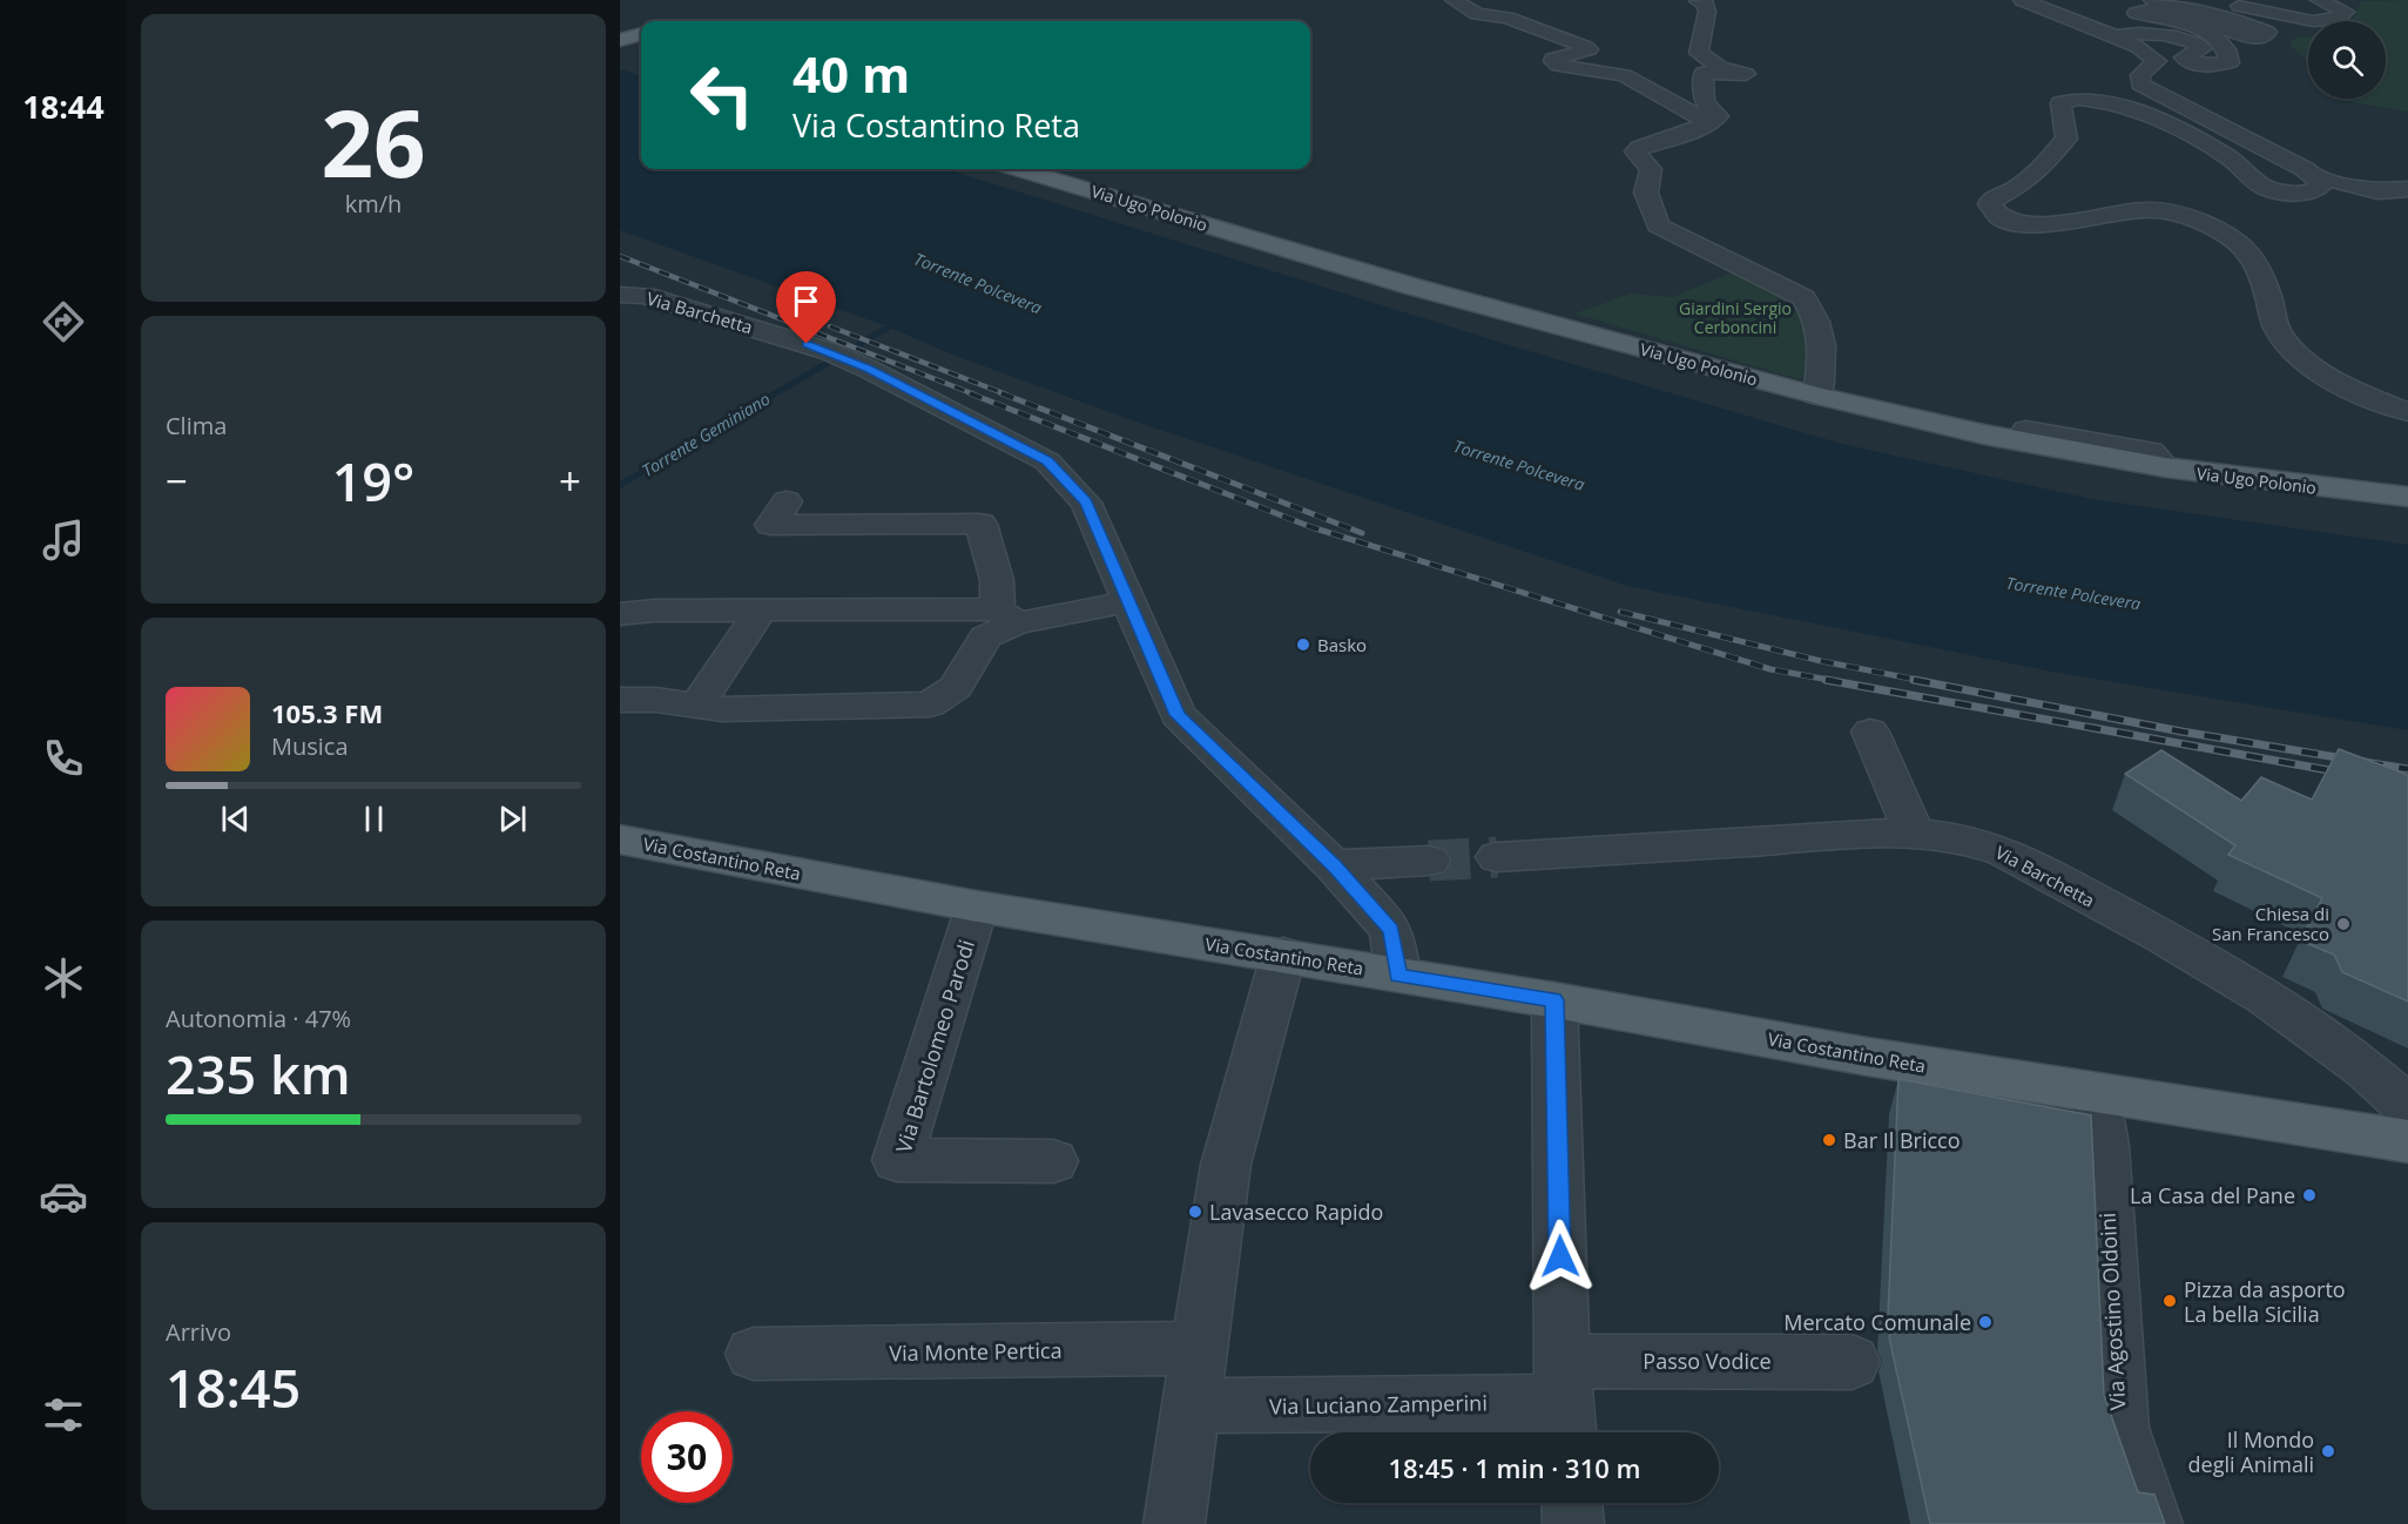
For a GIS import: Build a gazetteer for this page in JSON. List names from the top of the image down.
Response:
{
  "streets": {
    "main road": ["Via Ugo Polonio", "Via Costantino Reta"],
    "street": [
      "Via Barchetta",
      "Via Bartolomeo Parodi",
      "Via Agostino Oldoini",
      "Via Monte Pertica",
      "Passo Vodice",
      "Via Luciano Zamperini"
    ]
  },
  "crossings": [
    ["Via Barchetta", "Via Costantino Reta"],
    ["Via Costantino Reta", "Via Bartolomeo Parodi"],
    ["Via Costantino Reta", "Via Agostino Oldoini"],
    ["Via Monte Pertica", "Via Luciano Zamperini"],
    ["Passo Vodice", "Via Luciano Zamperini"]
  ],
  "water": ["Torrente Polcevera", "Torrente Geminiano"],
  "parks": ["Giardini Sergio Cerboncini"],
  "places": [
    "Basko",
    "Chiesa di San Francesco",
    "Bar Il Bricco",
    "La Casa del Pane",
    "Lavasecco Rapido",
    "Pizza da asporto La bella Sicilia",
    "Mercato Comunale",
    "Il Mondo degli Animali"
  ],
  "page": {
    "tabs": "18:44",
    "tile": [
      ["26", "km/h"],
      "Clima",
      ["Autonomia · 47%", "235 km"],
      ["Arrivo", "18:45"]
    ],
    "turn": ["40 m", "Via Costantino Reta"],
    "heat": ["−", "19°", "+"],
    "song": ["105.3 FM", "Musica"],
    "limit": "30",
    "trip": "18:45 · 1 min · 310 m"
  }
}
